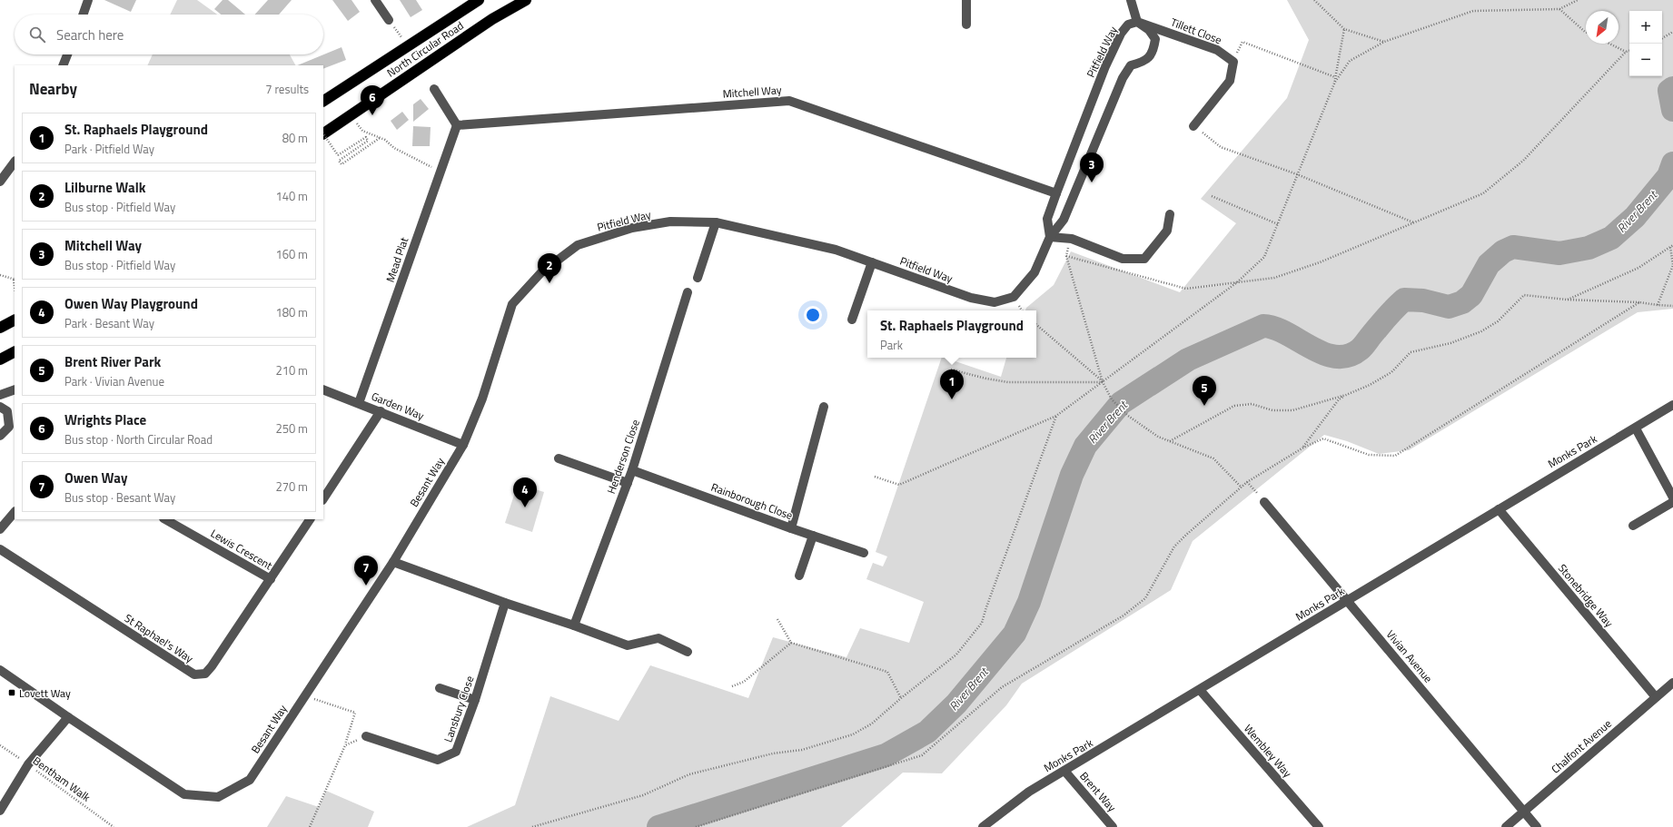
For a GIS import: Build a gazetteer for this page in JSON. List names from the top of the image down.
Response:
{
  "streets": {
    "highway": ["North Circular Road"],
    "street": [
      "Tillett Close",
      "Pitfield Way",
      "Mitchell Way",
      "Mead Plat",
      "Garden Way",
      "Monks Park",
      "Henderson Close",
      "Besant Way",
      "Rainborough Close",
      "Lewis Crescent",
      "Stonebridge Way",
      "St Raphael's Way",
      "Vivian Avenue",
      "Lansbury Close",
      "Chalfont Avenue",
      "Wembley Way",
      "Brent Way"
    ],
    "path": ["Bentham Walk"]
  },
  "crossings": [
    ["Tillett Close", "Pitfield Way"],
    ["Pitfield Way", "Mitchell Way"],
    ["Pitfield Way", "Garden Way"],
    ["Pitfield Way", "Besant Way"],
    ["Mitchell Way", "Mead Plat"],
    ["Mead Plat", "Garden Way"],
    ["Garden Way", "Besant Way"],
    ["Monks Park", "Stonebridge Way"],
    ["Monks Park", "Vivian Avenue"],
    ["Monks Park", "Wembley Way"],
    ["Monks Park", "Brent Way"],
    ["Henderson Close", "Rainborough Close"],
    ["Lewis Crescent", "St Raphael's Way"],
    ["Stonebridge Way", "Chalfont Avenue"],
    ["Vivian Avenue", "Chalfont Avenue"]
  ],
  "water": ["River Brent"],
  "places": {
    "transit": ["Lovett Way"]
  },
  "north": "bottom left",
  "page": {
    "map_buttons": ["+", "−"],
    "search": "Search here",
    "heading": ["Nearby", "7 results"],
    "pins": [
      "6",
      "3",
      "2",
      "1",
      "5",
      "4",
      "7"
    ],
    "list": [
      {
        "mark": "1",
        "name": "St. Raphaels Playground",
        "note": "Park · Pitfield Way",
        "value": "80 m"
      },
      {
        "mark": "2",
        "name": "Lilburne Walk",
        "note": "Bus stop · Pitfield Way",
        "value": "140 m"
      },
      {
        "mark": "3",
        "name": "Mitchell Way",
        "note": "Bus stop · Pitfield Way",
        "value": "160 m"
      },
      {
        "mark": "4",
        "name": "Owen Way Playground",
        "note": "Park · Besant Way",
        "value": "180 m"
      },
      {
        "mark": "5",
        "name": "Brent River Park",
        "note": "Park · Vivian Avenue",
        "value": "210 m"
      },
      {
        "mark": "6",
        "name": "Wrights Place",
        "note": "Bus stop · North Circular Road",
        "value": "250 m"
      },
      {
        "mark": "7",
        "name": "Owen Way",
        "note": "Bus stop · Besant Way",
        "value": "270 m"
      }
    ],
    "popup": ["St. Raphaels Playground", "Park"]
  }
}
